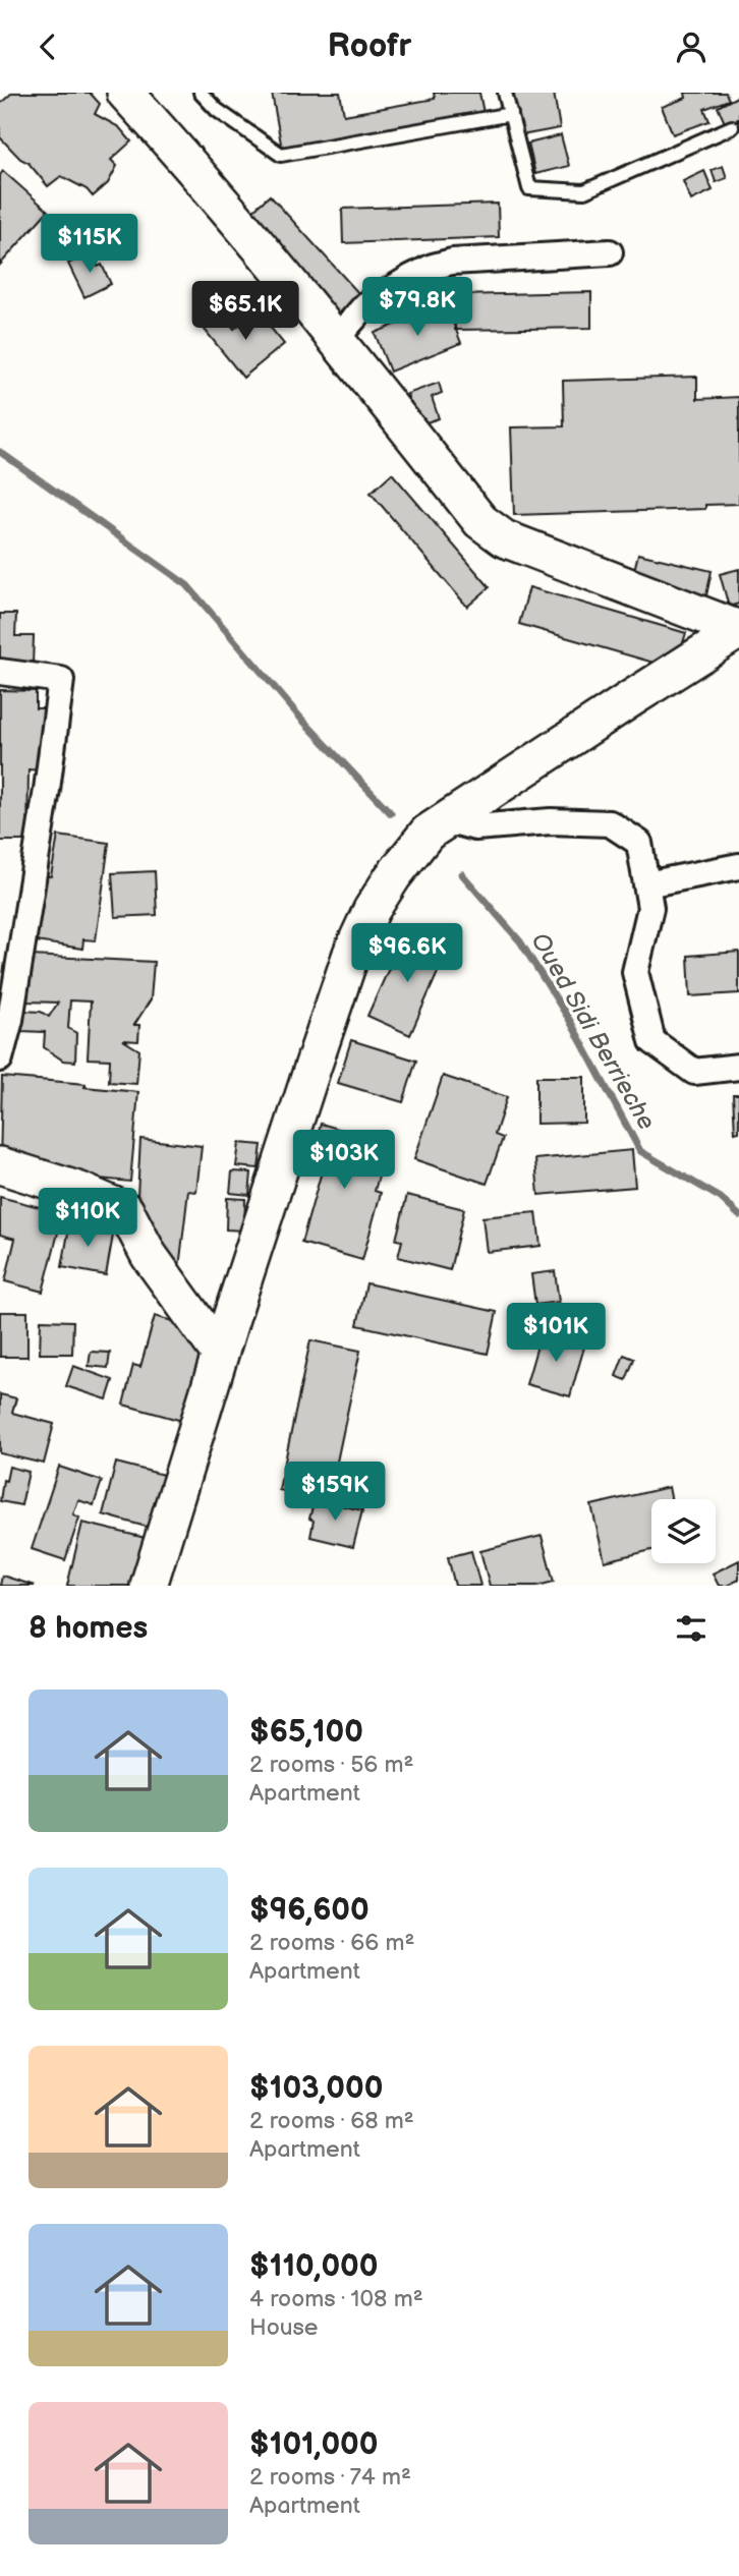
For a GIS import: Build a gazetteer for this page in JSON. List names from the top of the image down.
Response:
{
  "water": ["Oued Sidi Berrieche"],
  "page": {
    "header": "Roofr",
    "price": [
      "$115K",
      "$79.8K",
      "$65.1K",
      "$96.6K",
      "$103K",
      "$110K",
      "$101K",
      "$159K"
    ],
    "heading": "8 homes",
    "list": [
      {
        "name": "$65,100",
        "note": "2 rooms · 56 m² · Apartment"
      },
      {
        "name": "$96,600",
        "note": "2 rooms · 66 m² · Apartment"
      },
      {
        "name": "$103,000",
        "note": "2 rooms · 68 m² · Apartment"
      },
      {
        "name": "$110,000",
        "note": "4 rooms · 108 m² · House"
      },
      {
        "name": "$101,000",
        "note": "2 rooms · 74 m² · Apartment"
      }
    ]
  }
}
